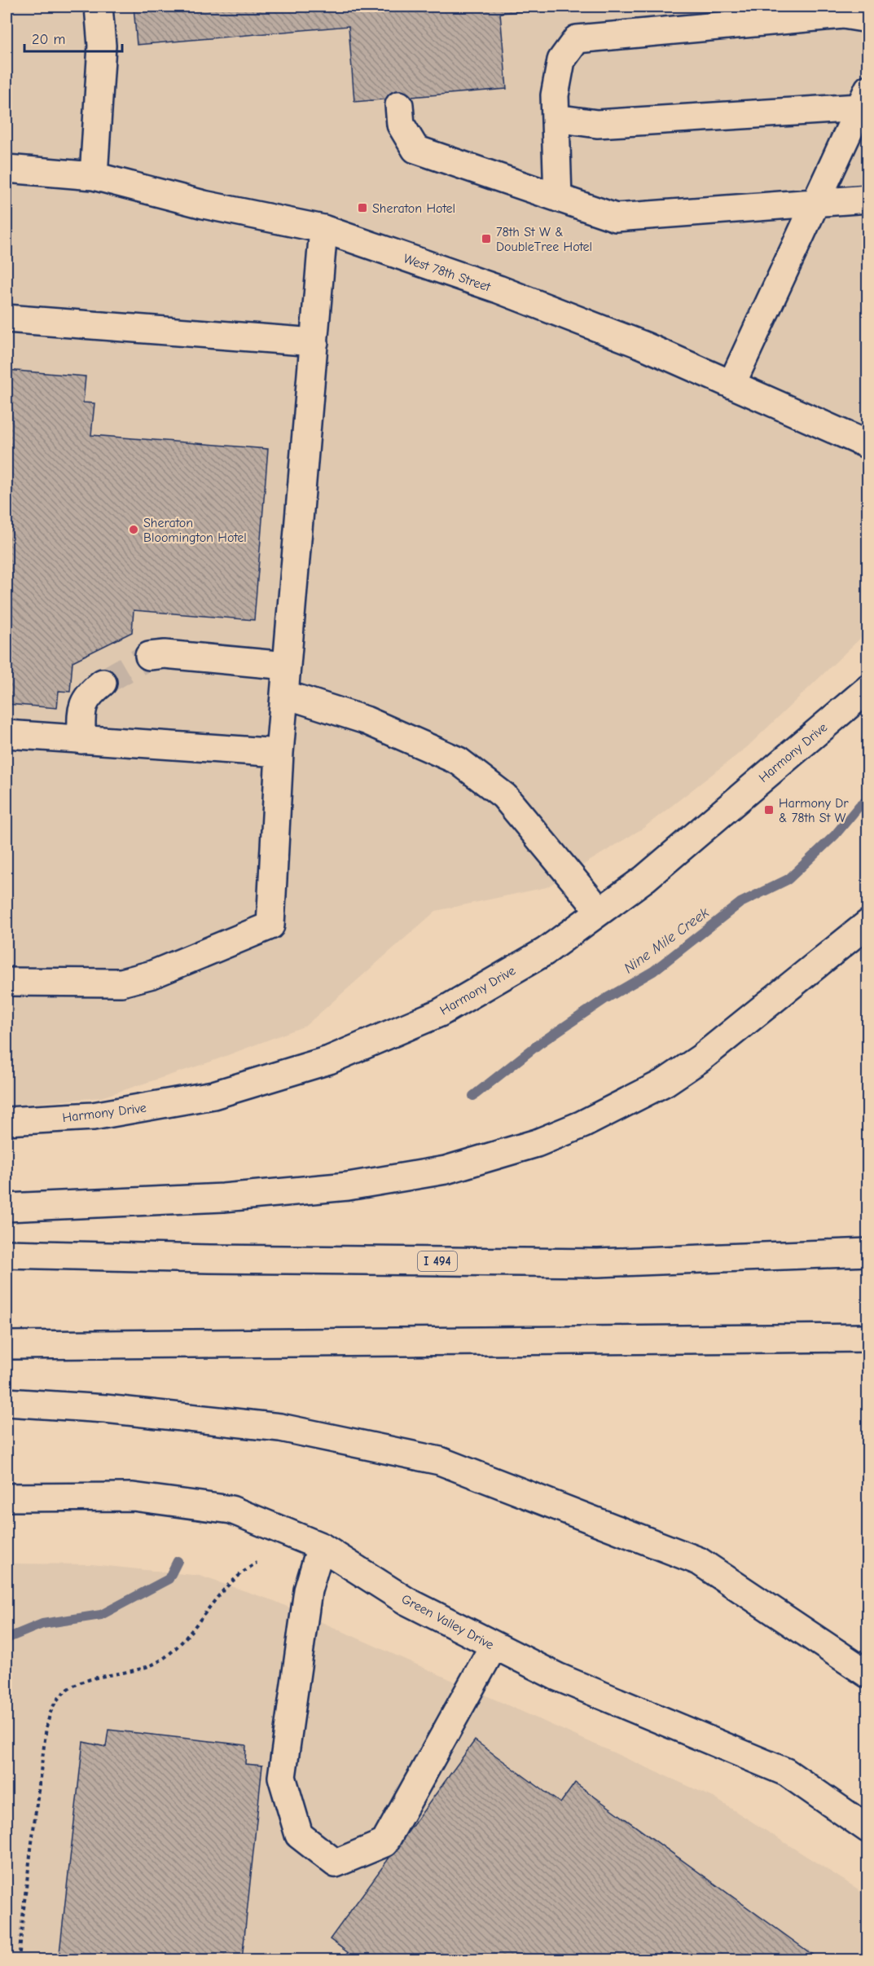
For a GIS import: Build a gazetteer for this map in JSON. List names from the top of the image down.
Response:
{
  "streets": {
    "main road": [
      "West 78th Street",
      "Harmony Drive",
      "I 494",
      "Green Valley Drive"
    ]
  },
  "water": ["Nine Mile Creek"],
  "places": {
    "transit": ["Sheraton Hotel", "78th St W & DoubleTree Hotel", "Harmony Dr & 78th St W"],
    "other": ["Sheraton Bloomington Hotel"]
  },
  "scale_bar": "20 m"
}
